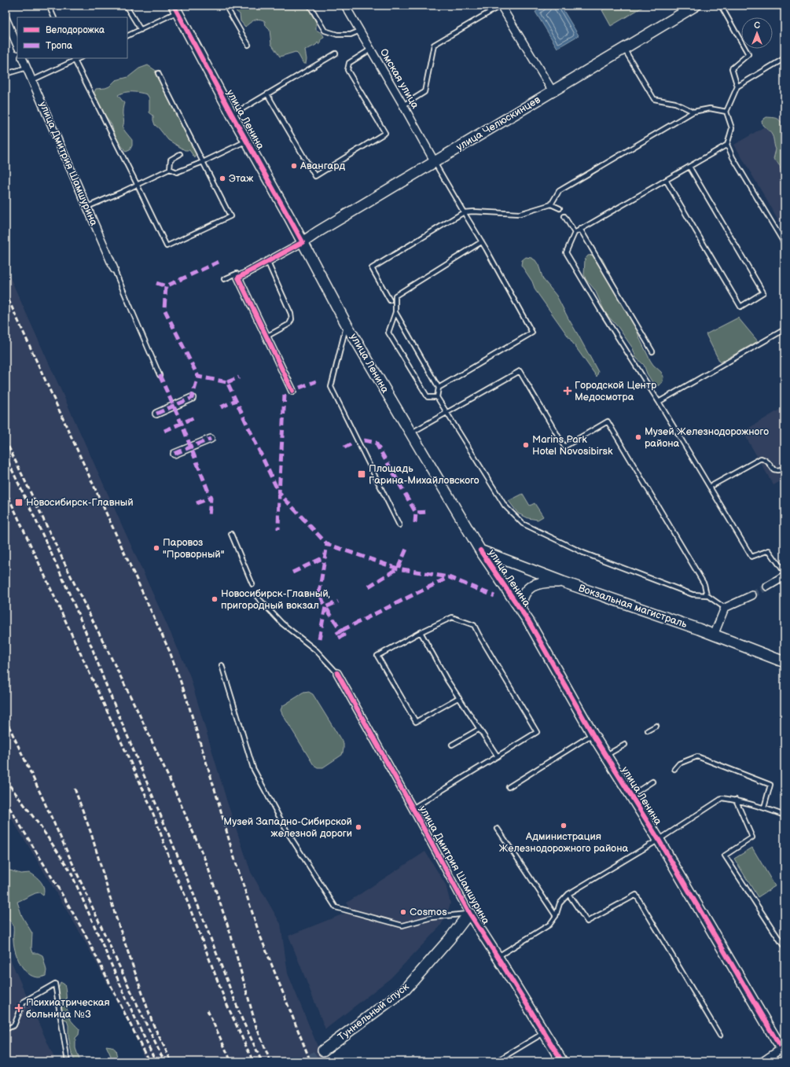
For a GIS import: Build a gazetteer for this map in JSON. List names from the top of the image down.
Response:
{
  "streets": {
    "street": [
      "Омская улица",
      "улица Ленина",
      "улица Челюскинцев",
      "улица Дмитрия Шамшурина",
      "Вокзальная магистраль",
      "Туннельный спуск"
    ]
  },
  "crossings": [
    ["Омская улица", "улица Челюскинцев"],
    ["улица Ленина", "улица Челюскинцев"],
    ["улица Ленина", "Вокзальная магистраль"],
    ["улица Дмитрия Шамшурина", "Туннельный спуск"]
  ],
  "places": {
    "other": [
      "Авангард",
      "Этаж",
      "Музей Железнодорожного района",
      "Marins Park Hotel Novosibirsk",
      "Паровоз \"Проворный\"",
      "Новосибирск-Главный, пригородный вокзал",
      "Администрация Железнодорожного района",
      "Музей Западно-Сибирской железной дороги",
      "Cosmos"
    ],
    "health": ["Городской Центр Медосмотра", "Психиатрическая больница №3"],
    "transit": ["Площадь Гарина-Михайловского", "Новосибирск-Главный"]
  },
  "legend": ["Велодорожка", "Тропа"],
  "north": "top"
}
